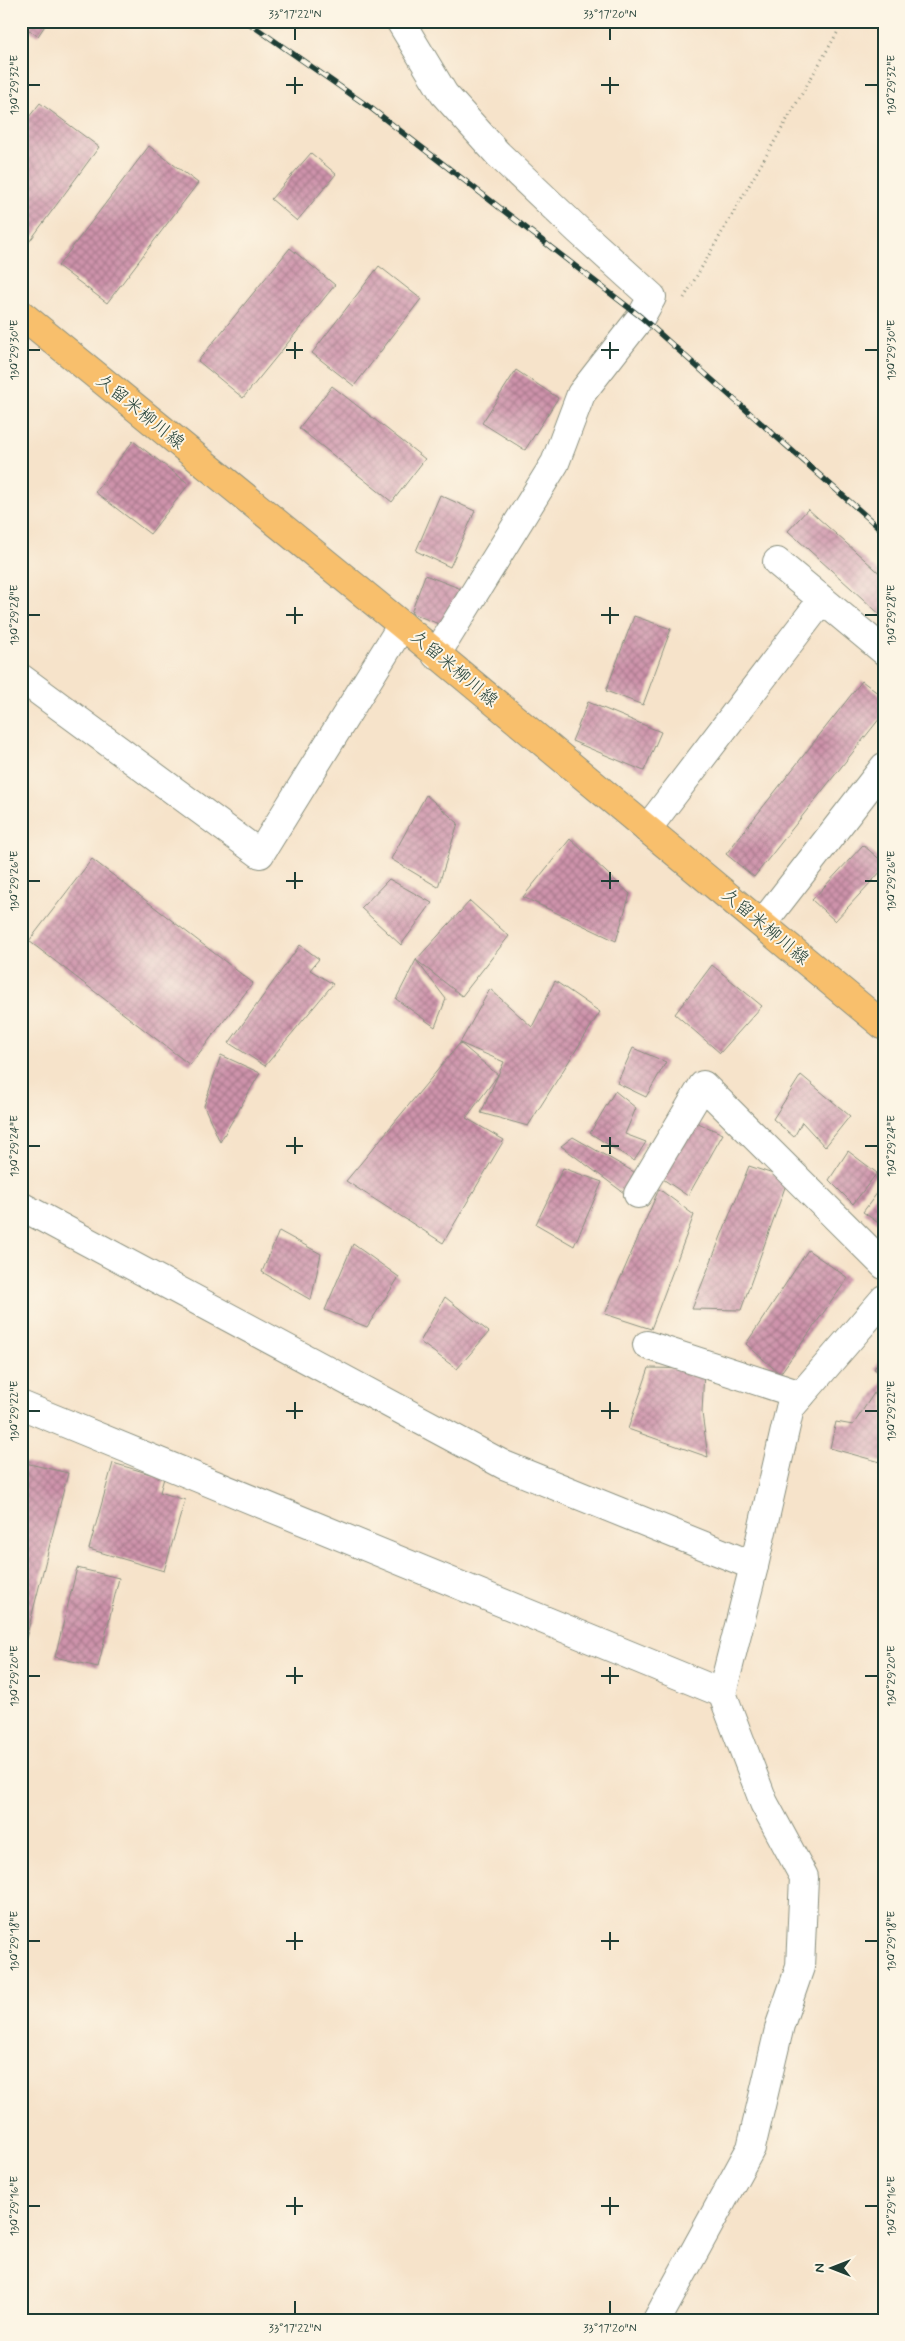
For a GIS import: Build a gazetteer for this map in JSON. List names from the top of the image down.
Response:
{
  "streets": {
    "main road": ["久留米柳川線"]
  },
  "north": "left",
  "coordinates": [
    "33°17'22\"N",
    "33°17'20\"N",
    "130°29'32\"E",
    "130°29'30\"E",
    "130°29'28\"E",
    "130°29'26\"E",
    "130°29'24\"E",
    "130°29'22\"E",
    "130°29'20\"E",
    "130°29'18\"E",
    "130°29'16\"E"
  ]
}
